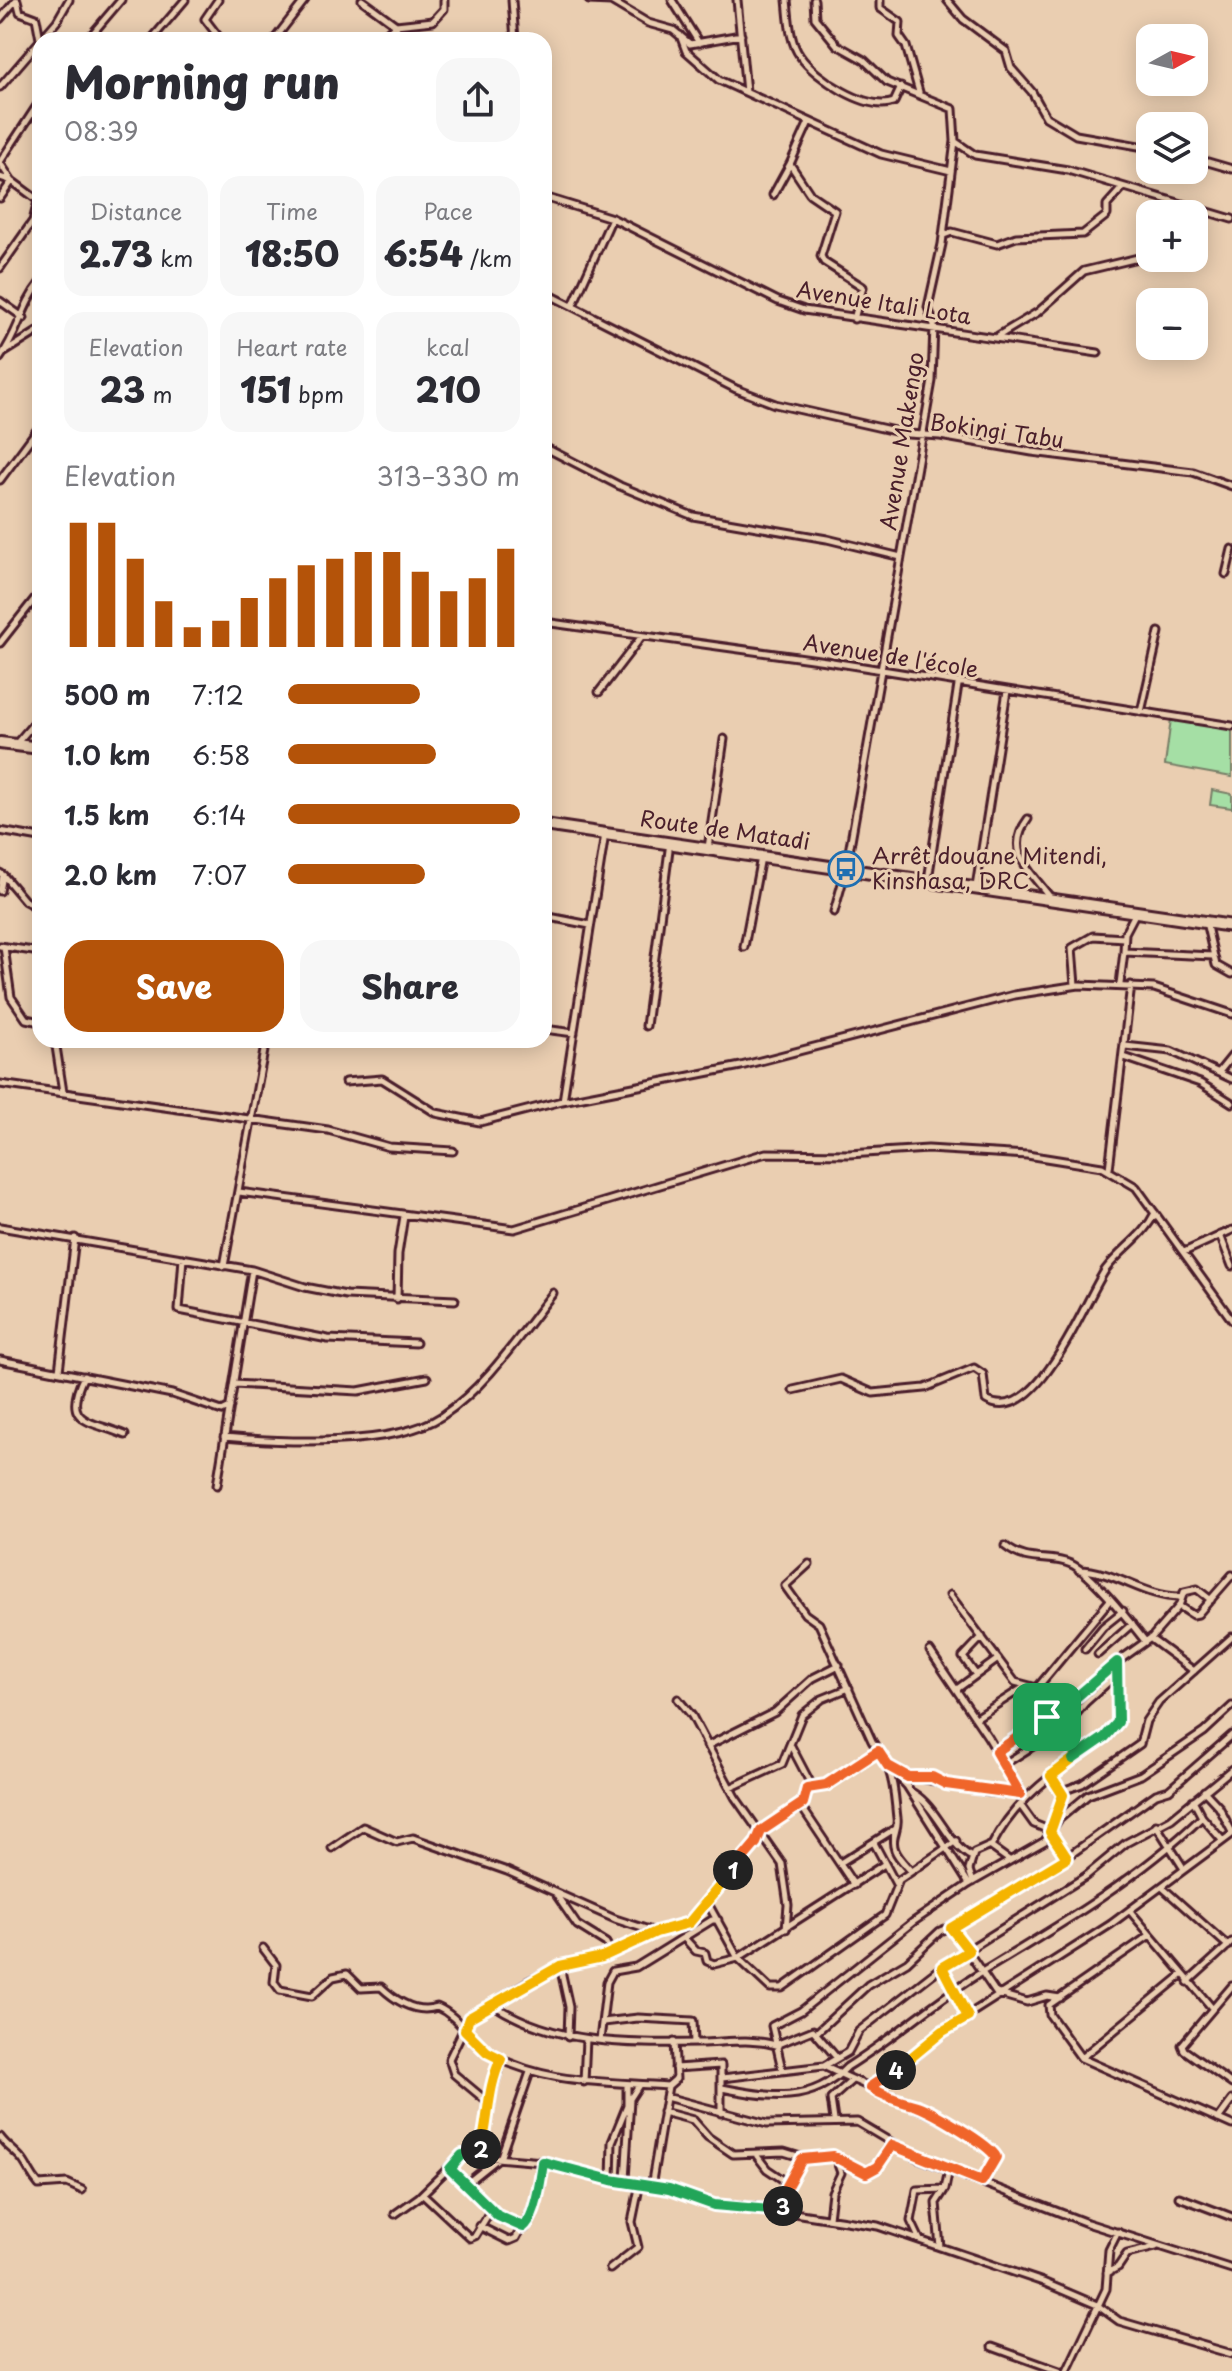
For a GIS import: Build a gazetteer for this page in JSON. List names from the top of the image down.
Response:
{
  "streets": {
    "highway": ["Route de Matadi"],
    "street": [
      "Avenue Itali Lota",
      "Bokingi Tabu",
      "Avenue Makengo",
      "Avenue de l'école"
    ]
  },
  "crossings": [
    ["Avenue Itali Lota", "Avenue Makengo"],
    ["Bokingi Tabu", "Avenue Makengo"],
    ["Avenue Makengo", "Avenue de l'école"],
    ["Avenue Makengo", "Route de Matadi"]
  ],
  "places": {
    "bus stop": ["Arrêt douane Mitendi, Kinshasa, DRC"]
  },
  "north": "right",
  "page": {
    "map_buttons": ["+", "−"],
    "heading": ["Morning run", "08:39"],
    "stats": [
      ["Distance", "2.73 km"],
      ["Time", "18:50"],
      ["Pace", "6:54 /km"],
      ["Elevation", "23 m"],
      ["Heart rate", "151 bpm"],
      ["kcal", "210"]
    ],
    "chart": ["Elevation", "313–330 m"],
    "list": [
      {
        "name": "500 m",
        "note": "7:12"
      },
      {
        "name": "1.0 km",
        "note": "6:58"
      },
      {
        "name": "1.5 km",
        "note": "6:14"
      },
      {
        "name": "2.0 km",
        "note": "7:07"
      }
    ],
    "buttons": ["Save", "Share"],
    "pins": [
      "1",
      "4",
      "2",
      "3"
    ]
  }
}
